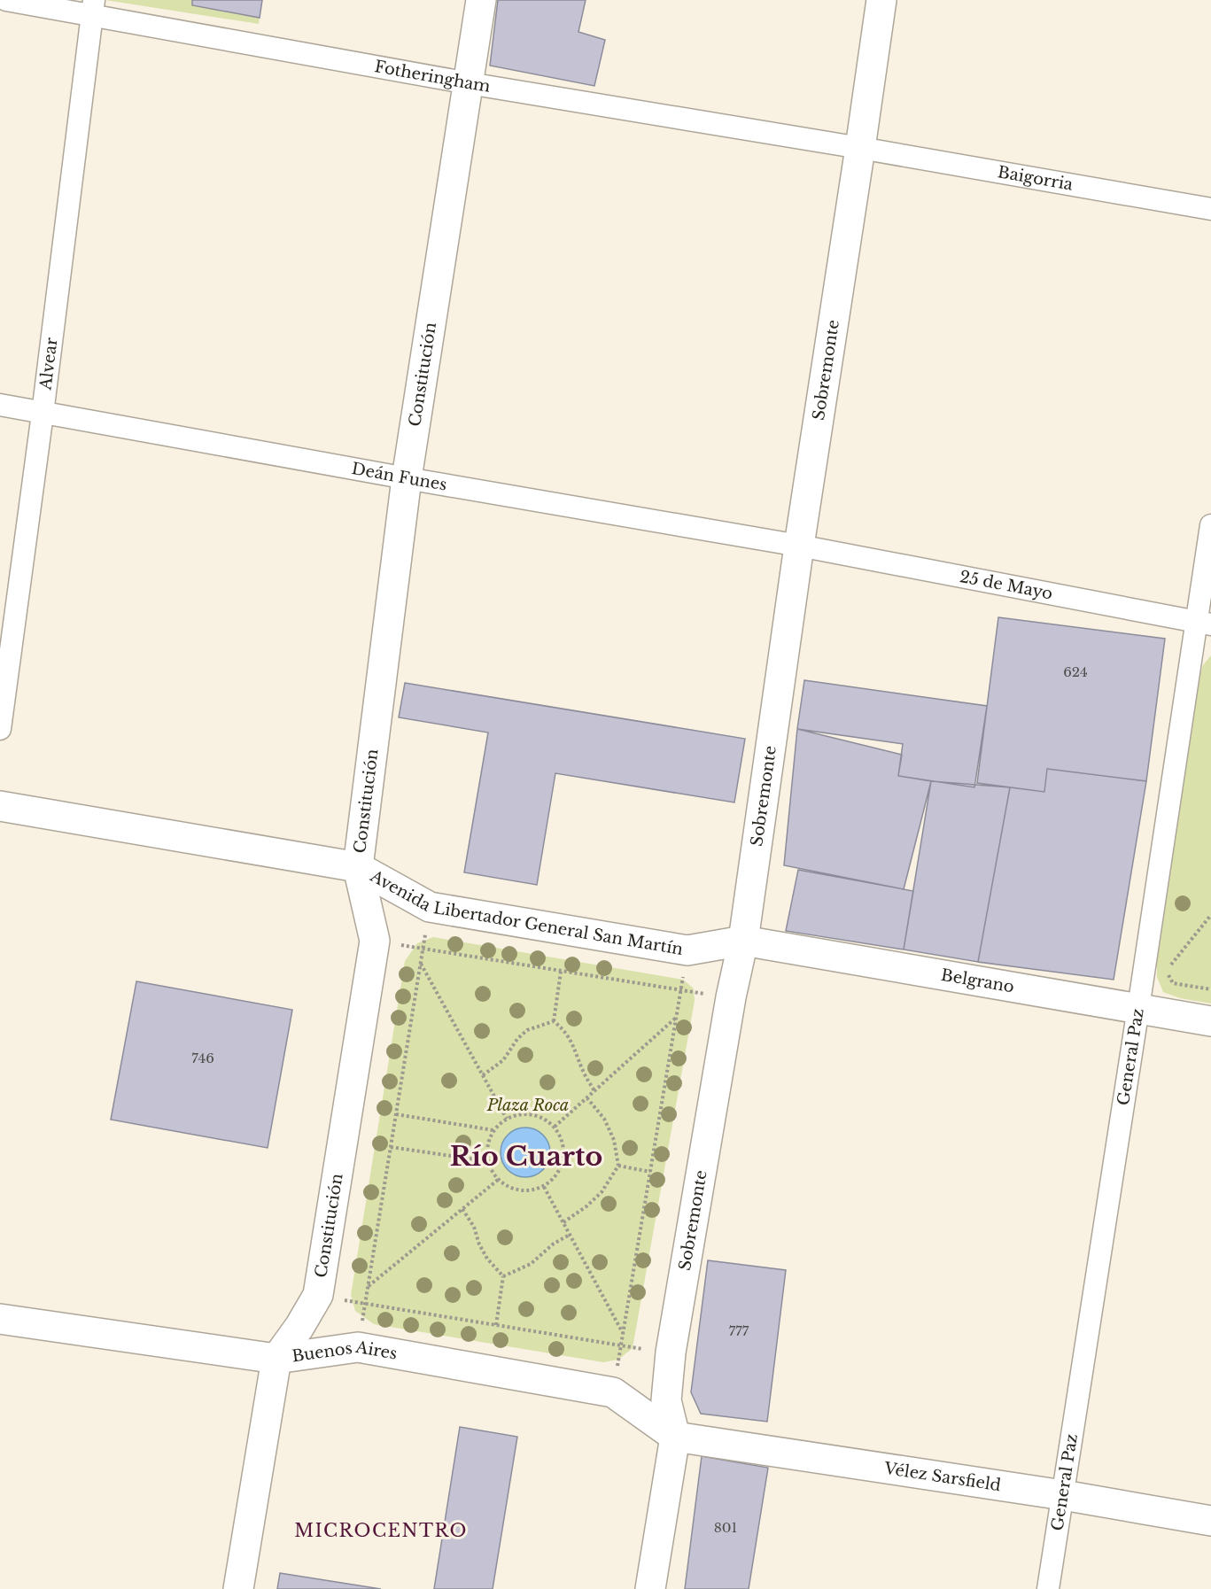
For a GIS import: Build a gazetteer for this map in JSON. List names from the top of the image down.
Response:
{
  "streets": {
    "main road": [
      "Sobremonte",
      "Constitución",
      "Avenida Libertador General San Martín",
      "Belgrano",
      "Buenos Aires",
      "Vélez Sarsfield"
    ],
    "street": [
      "Fotheringham",
      "Baigorria",
      "Alvear",
      "Deán Funes",
      "25 de Mayo",
      "General Paz"
    ]
  },
  "crossings": [
    ["Fotheringham", "Baigorria"],
    ["Fotheringham", "Alvear"],
    ["Fotheringham", "Sobremonte"],
    ["Fotheringham", "Constitución"],
    ["Baigorria", "Sobremonte"],
    ["Alvear", "Deán Funes"],
    ["Sobremonte", "Deán Funes"],
    ["Sobremonte", "25 de Mayo"],
    ["Sobremonte", "Avenida Libertador General San Martín"],
    ["Sobremonte", "Belgrano"],
    ["Sobremonte", "Buenos Aires"],
    ["Sobremonte", "Vélez Sarsfield"],
    ["Constitución", "Deán Funes"],
    ["Constitución", "Avenida Libertador General San Martín"],
    ["Constitución", "Buenos Aires"],
    ["Deán Funes", "25 de Mayo"],
    ["25 de Mayo", "General Paz"],
    ["Avenida Libertador General San Martín", "Belgrano"],
    ["Belgrano", "General Paz"],
    ["General Paz", "Vélez Sarsfield"],
    ["Buenos Aires", "Vélez Sarsfield"]
  ],
  "districts": ["Río Cuarto", "MICROCENTRO"],
  "parks": ["Plaza Roca"],
  "house_numbers": [
    "624",
    "746",
    "777",
    "801"
  ]
}
